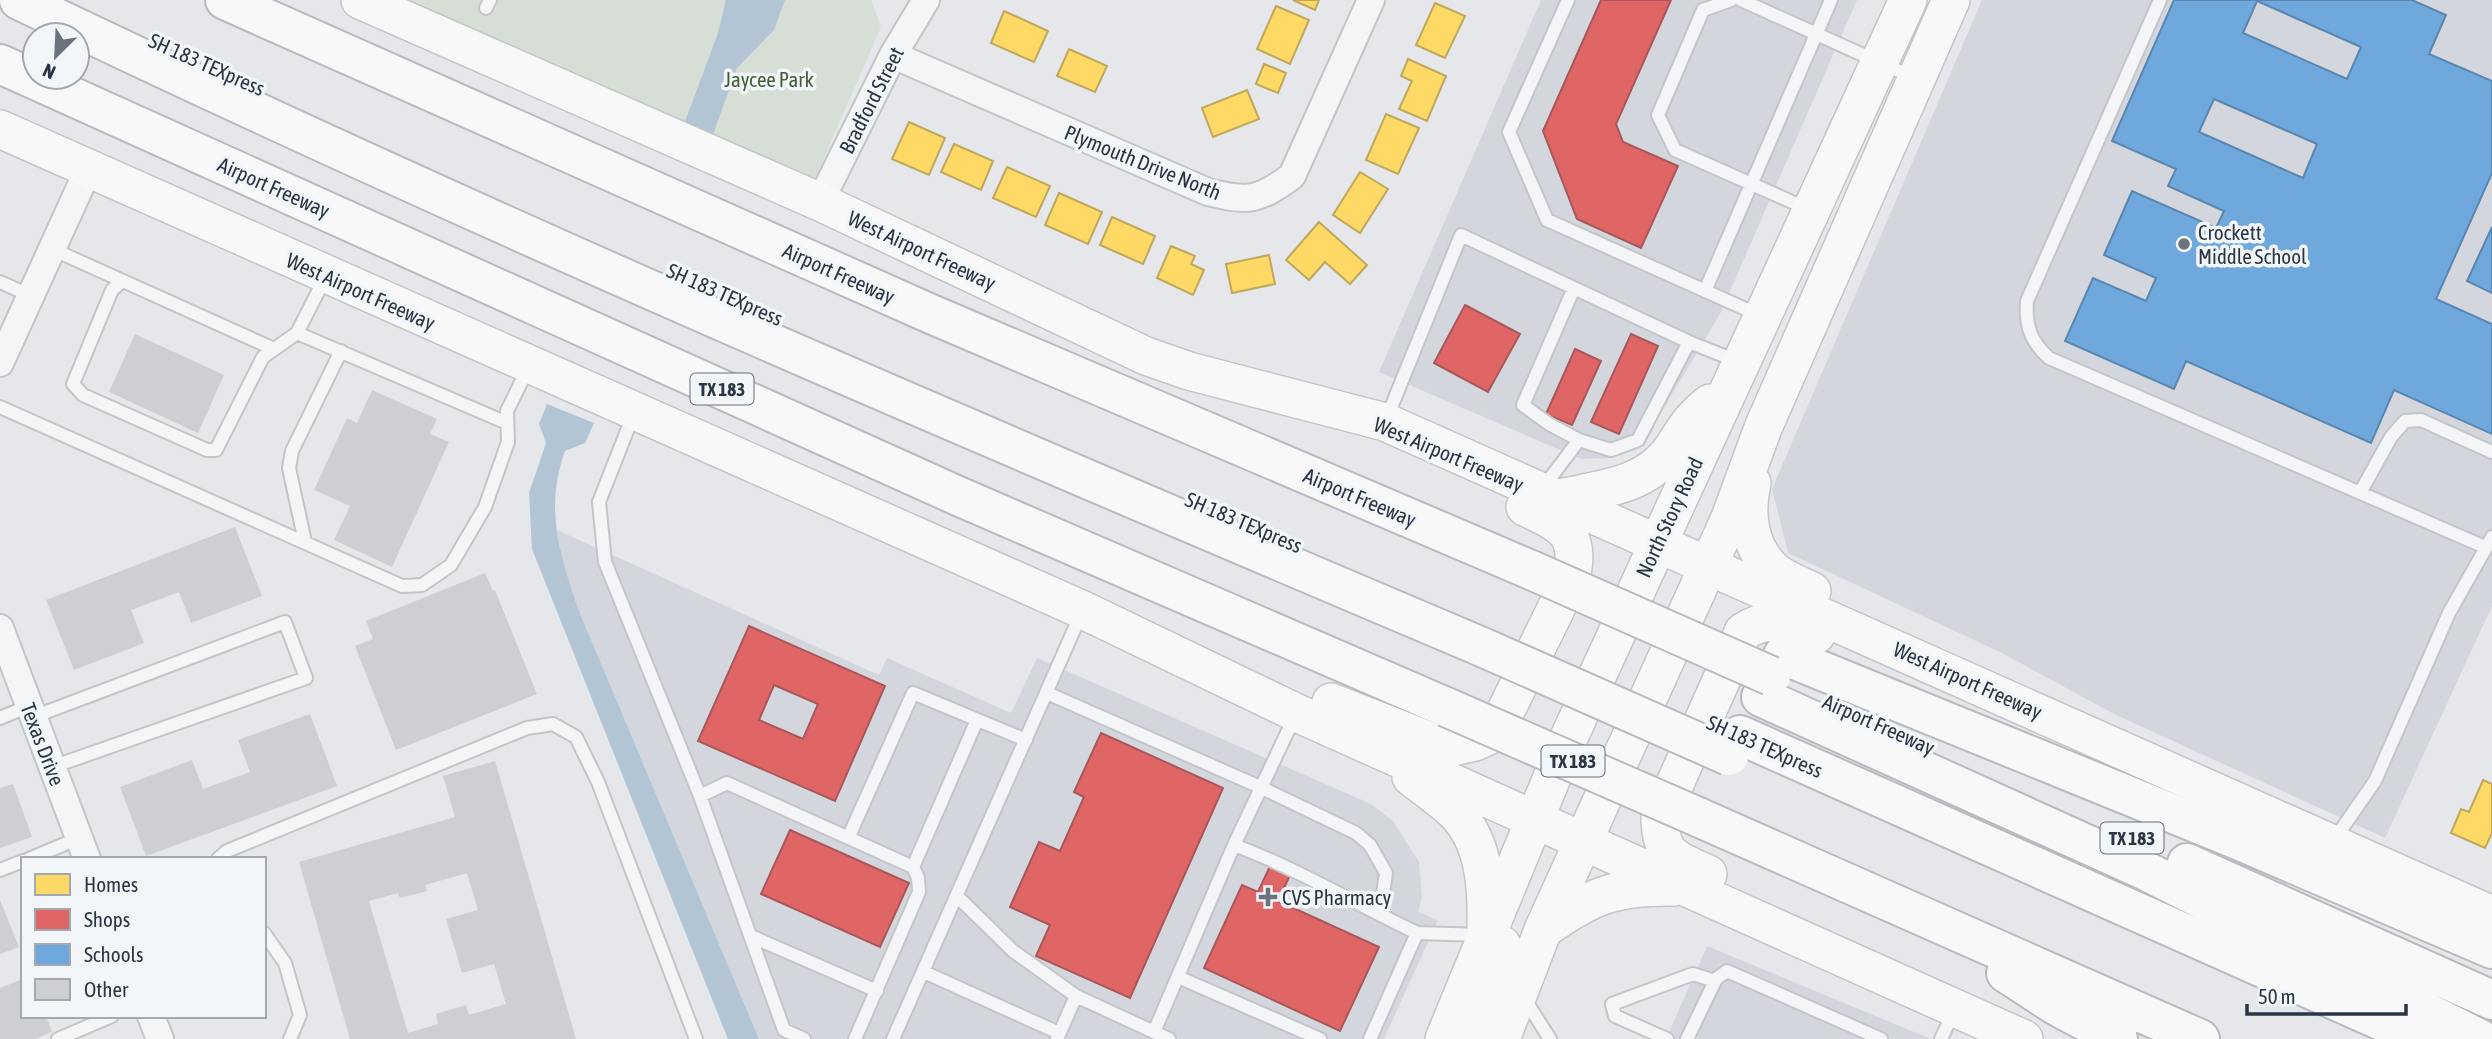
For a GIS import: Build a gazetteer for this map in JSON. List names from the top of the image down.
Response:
{
  "streets": {
    "highway": ["SH 183 TEXpress", "Airport Freeway", "TX 183"],
    "main road": ["West Airport Freeway", "North Story Road"],
    "street": ["Bradford Street", "Plymouth Drive North", "Texas Drive"]
  },
  "crossings": [
    ["Bradford Street", "Plymouth Drive North"],
    ["Bradford Street", "West Airport Freeway"],
    ["West Airport Freeway", "North Story Road"]
  ],
  "parks": ["Jaycee Park"],
  "places": {
    "other": ["Crockett Middle School"],
    "health": ["CVS Pharmacy"]
  },
  "legend": [
    "Homes",
    "Shops",
    "Schools",
    "Other"
  ],
  "scale_bar": "50 m",
  "north": "bottom left"
}
